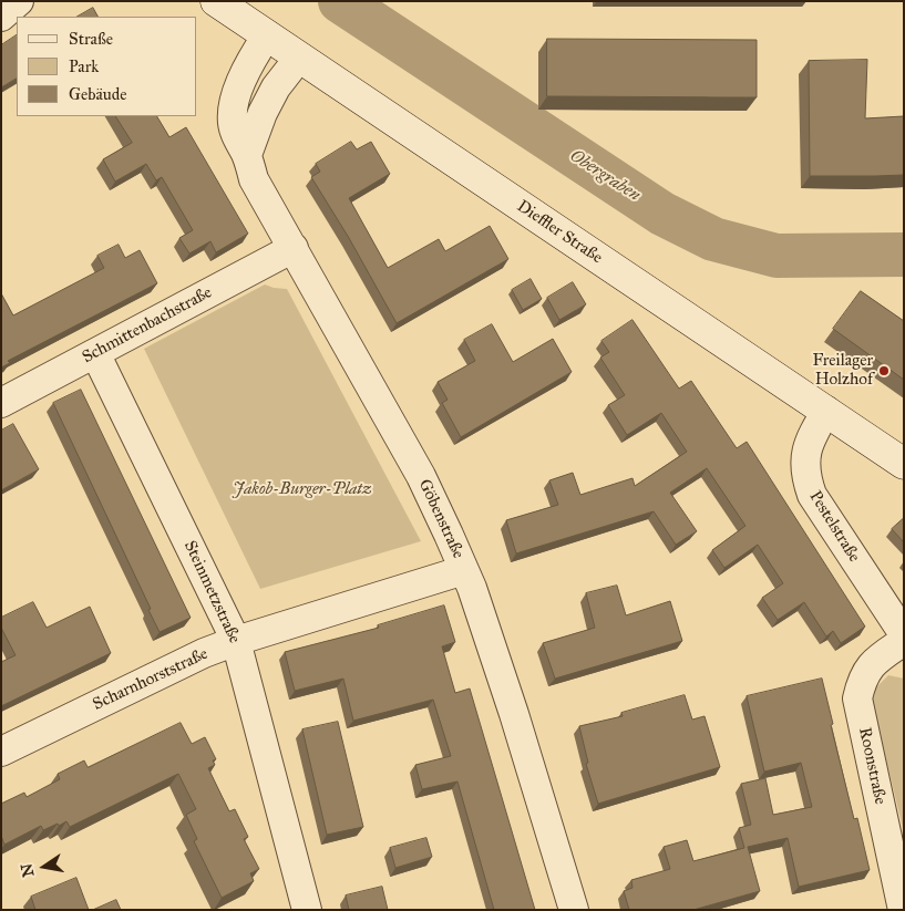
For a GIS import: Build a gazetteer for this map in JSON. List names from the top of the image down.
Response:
{
  "streets": {
    "main road": ["Dieffler Straße"],
    "street": [
      "Schmittenbachstraße",
      "Göbenstraße",
      "Pestelstraße",
      "Steinmetzstraße",
      "Scharnhorststraße",
      "Roonstraße"
    ]
  },
  "crossings": [
    ["Dieffler Straße", "Göbenstraße"],
    ["Dieffler Straße", "Pestelstraße"],
    ["Schmittenbachstraße", "Göbenstraße"],
    ["Schmittenbachstraße", "Steinmetzstraße"],
    ["Göbenstraße", "Scharnhorststraße"],
    ["Steinmetzstraße", "Scharnhorststraße"]
  ],
  "water": ["Obergraben"],
  "parks": ["Jakob-Burger-Platz"],
  "places": ["Freilager Holzhof"],
  "legend": ["Straße", "Park", "Gebäude"],
  "north": "left"
}
